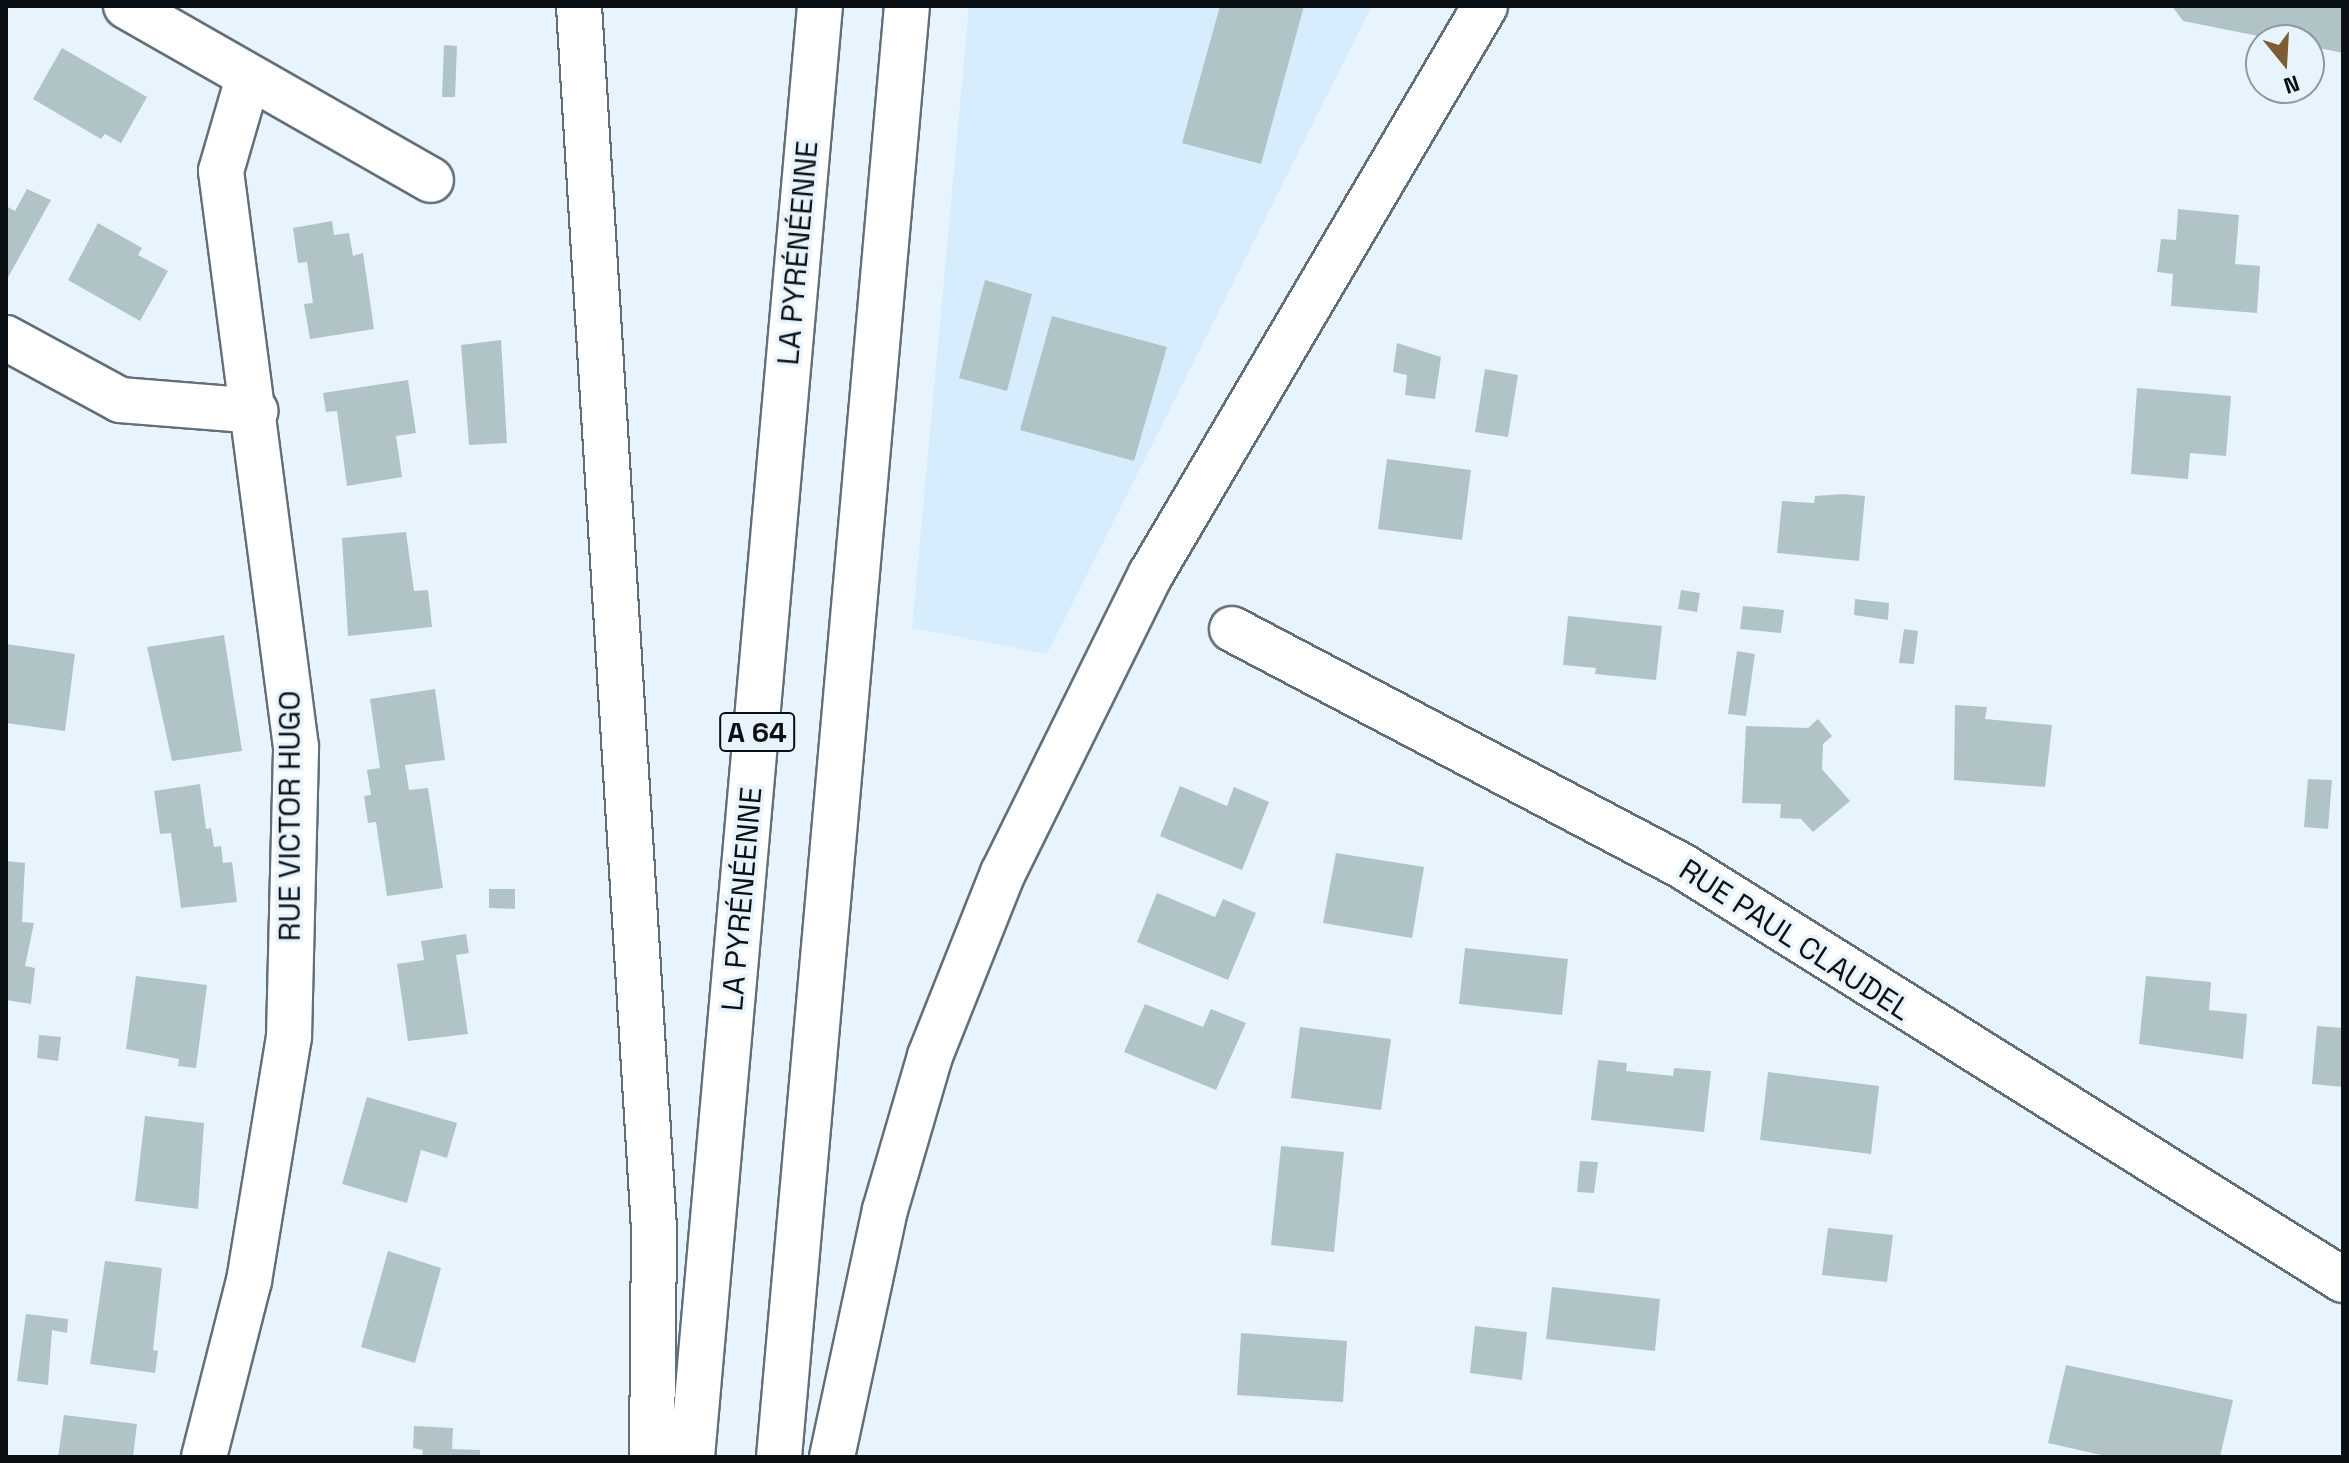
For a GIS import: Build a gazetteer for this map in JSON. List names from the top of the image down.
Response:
{
  "streets": {
    "main road": [
      "LA PYRÉNÉENNE",
      "A 64",
      "RUE VICTOR HUGO",
      "RUE PAUL CLAUDEL"
    ]
  },
  "north": "bottom"
}
